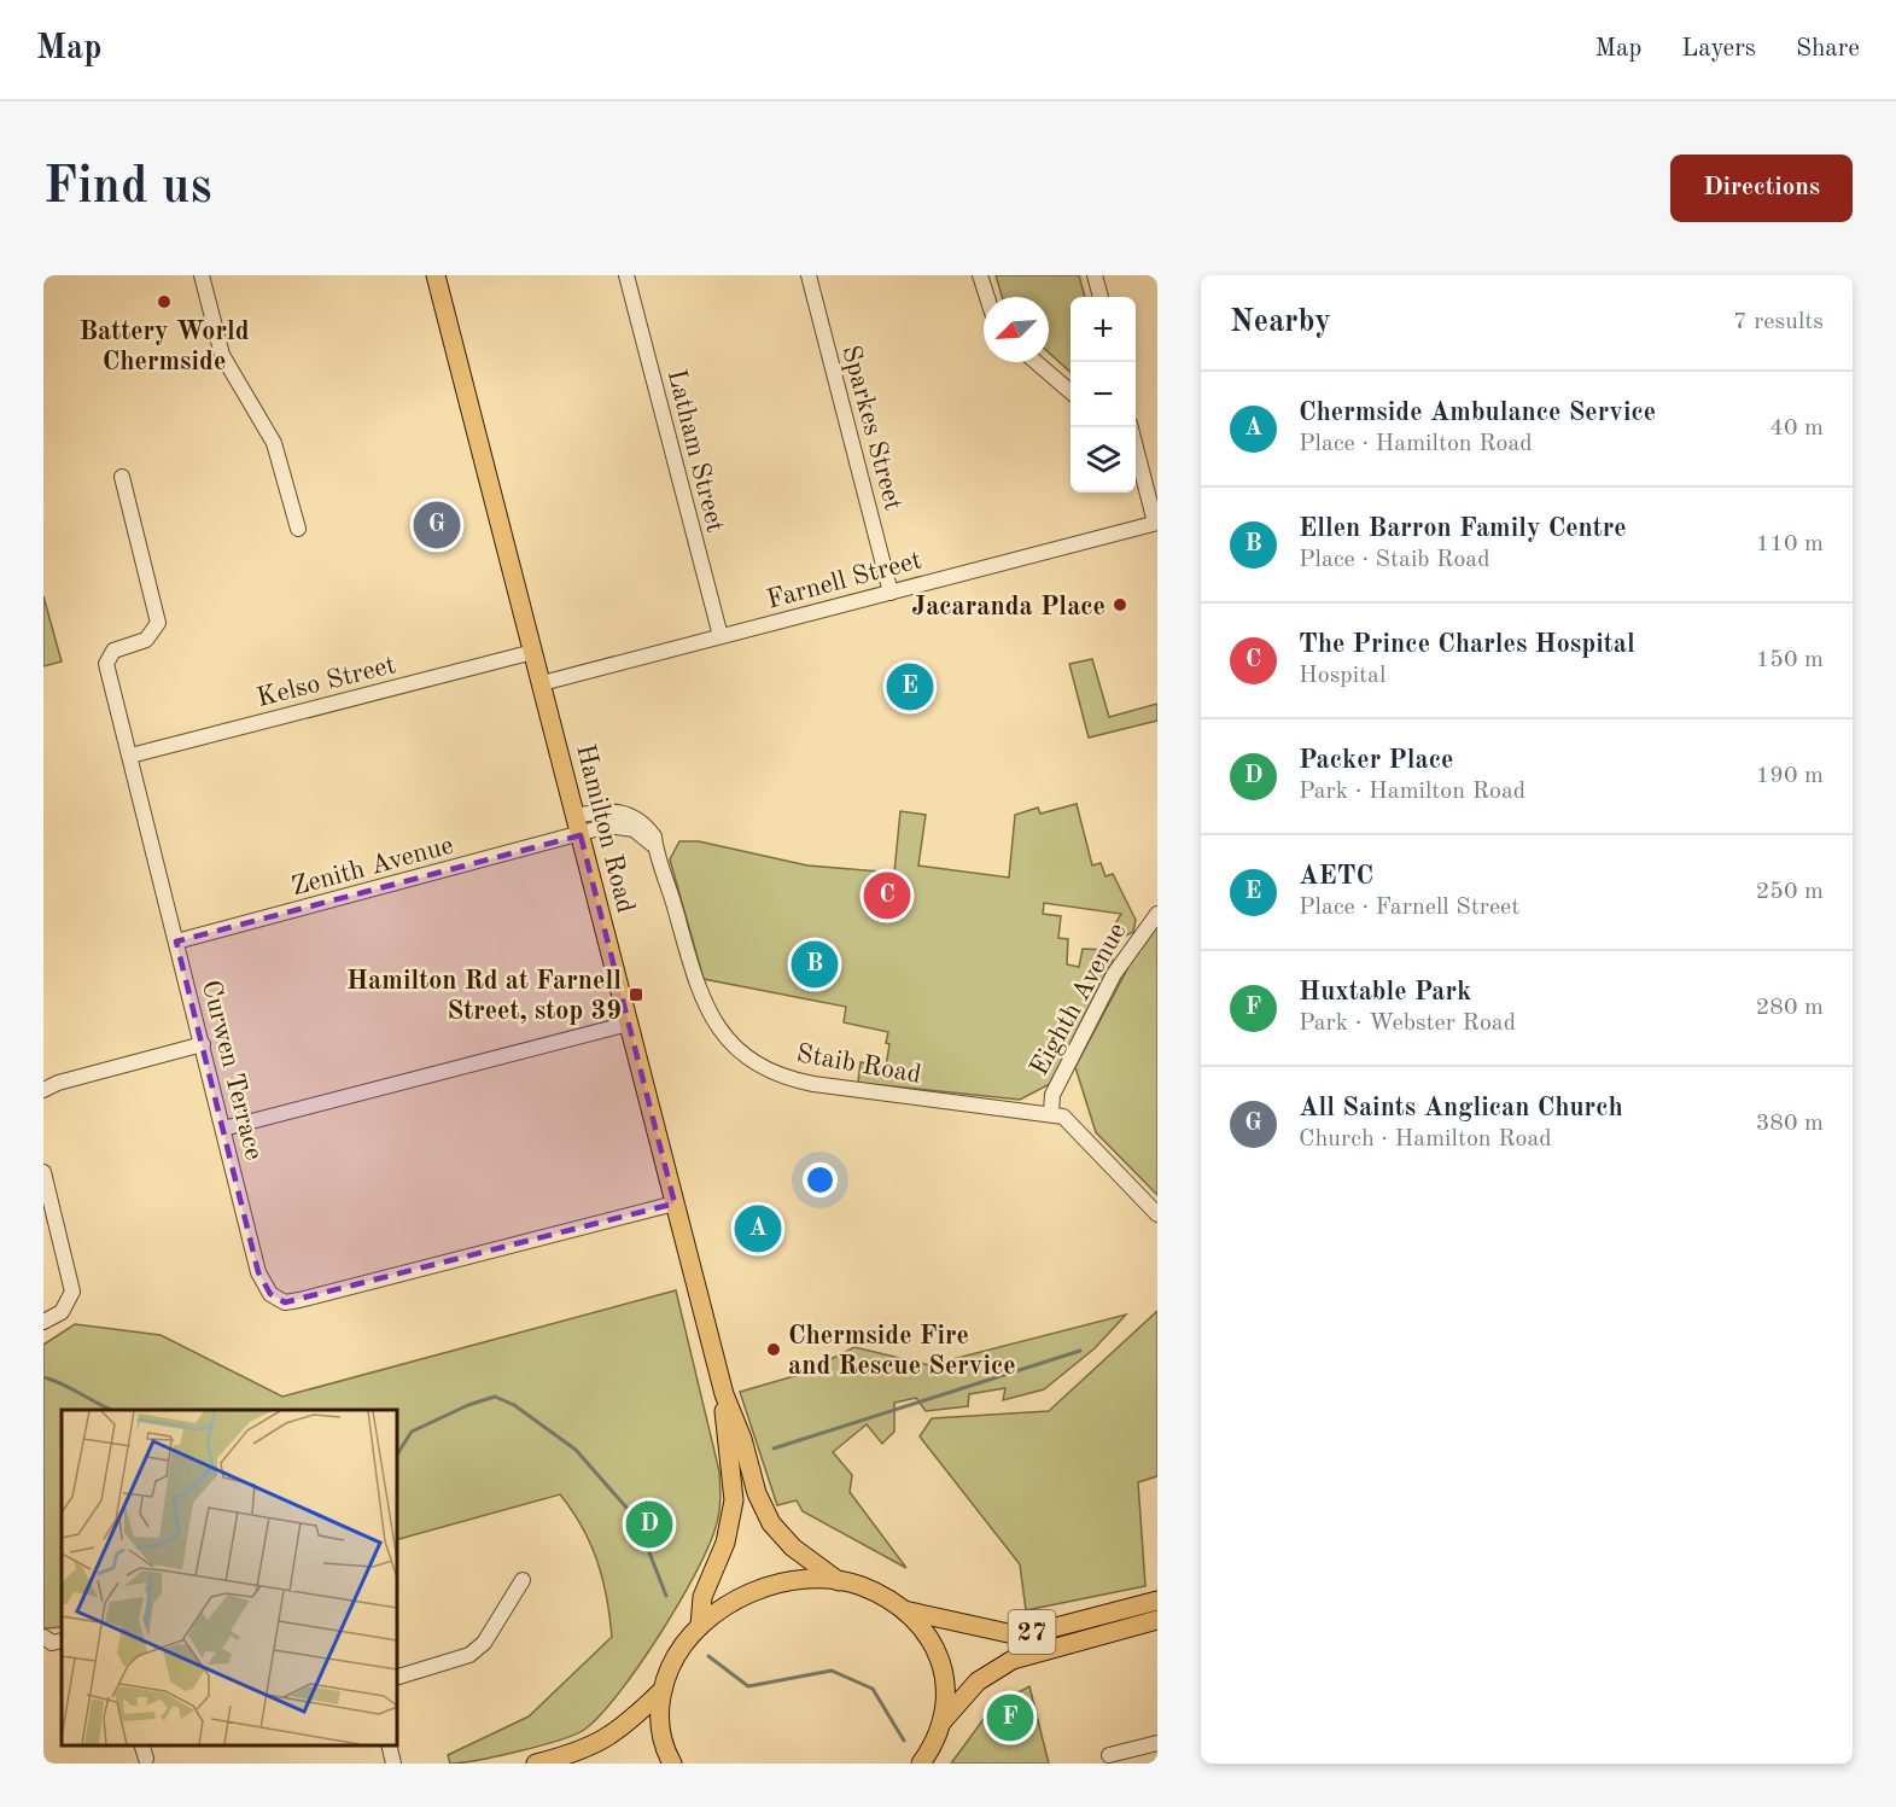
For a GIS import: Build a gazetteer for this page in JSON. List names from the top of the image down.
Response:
{
  "streets": {
    "main road": ["Hamilton Road", "27"],
    "street": [
      "Sparkes Street",
      "Latham Street",
      "Farnell Street",
      "Kelso Street",
      "Zenith Avenue",
      "Eighth Avenue",
      "Staib Road",
      "Curwen Terrace"
    ]
  },
  "crossings": [
    ["Sparkes Street", "Farnell Street"],
    ["Latham Street", "Farnell Street"],
    ["Farnell Street", "Hamilton Road"],
    ["Kelso Street", "Hamilton Road"],
    ["Kelso Street", "Curwen Terrace"],
    ["Hamilton Road", "Zenith Avenue"],
    ["Hamilton Road", "Staib Road"],
    ["Hamilton Road", "Curwen Terrace"],
    ["Hamilton Road", "27"],
    ["Zenith Avenue", "Curwen Terrace"],
    ["Eighth Avenue", "Staib Road"]
  ],
  "places": {
    "other": ["Battery World Chermside", "Jacaranda Place", "Chermside Fire and Rescue Service"],
    "transit": ["Hamilton Rd at Farnell Street, stop 39"]
  },
  "north": "bottom left",
  "page": {
    "header": "Map",
    "nav": ["Map", "Layers", "Share"],
    "buttons": "Directions",
    "title": "Find us",
    "heading": ["Nearby", "7 results"],
    "map_buttons": ["+", "−"],
    "list": [
      {
        "mark": "A",
        "name": "Chermside Ambulance Service",
        "note": "Place · Hamilton Road",
        "value": "40 m"
      },
      {
        "mark": "B",
        "name": "Ellen Barron Family Centre",
        "note": "Place · Staib Road",
        "value": "110 m"
      },
      {
        "mark": "C",
        "name": "The Prince Charles Hospital",
        "note": "Hospital",
        "value": "150 m"
      },
      {
        "mark": "D",
        "name": "Packer Place",
        "note": "Park · Hamilton Road",
        "value": "190 m"
      },
      {
        "mark": "E",
        "name": "AETC",
        "note": "Place · Farnell Street",
        "value": "250 m"
      },
      {
        "mark": "F",
        "name": "Huxtable Park",
        "note": "Park · Webster Road",
        "value": "280 m"
      },
      {
        "mark": "G",
        "name": "All Saints Anglican Church",
        "note": "Church · Hamilton Road",
        "value": "380 m"
      }
    ],
    "pins": [
      "G",
      "E",
      "C",
      "B",
      "A",
      "D",
      "F"
    ]
  }
}
